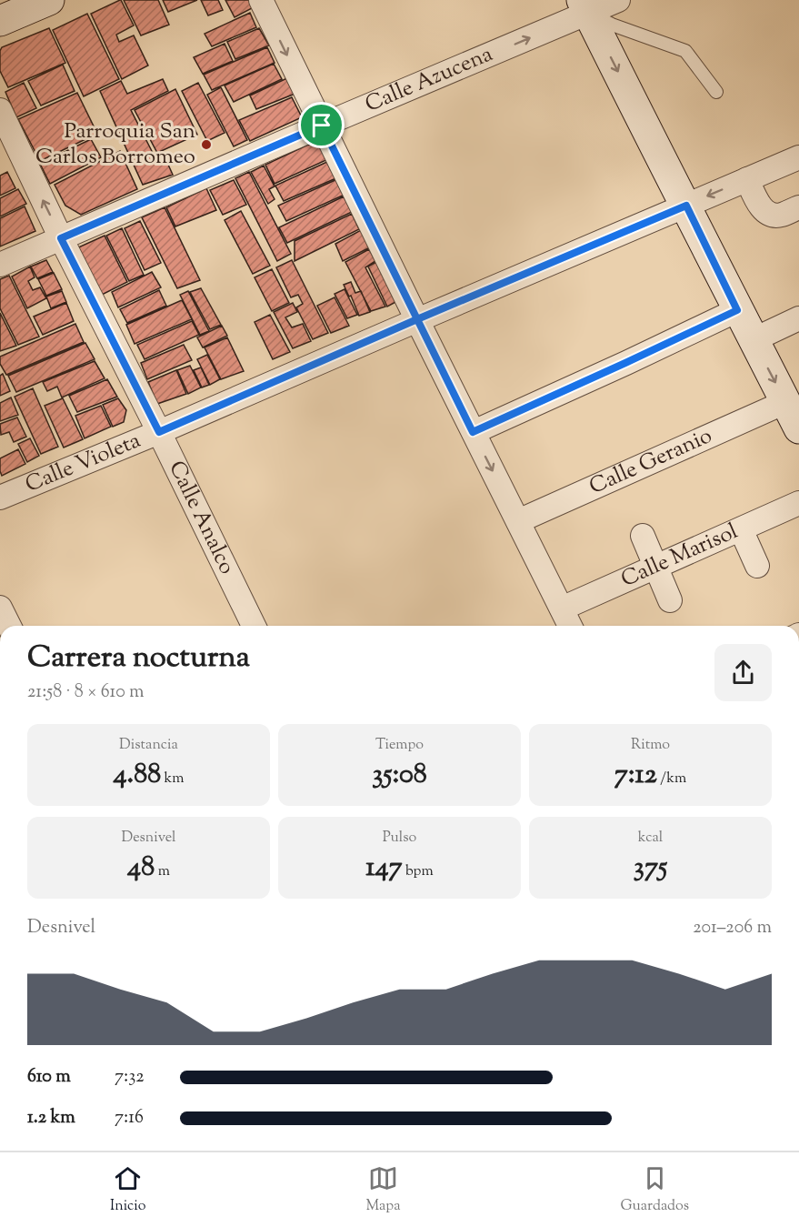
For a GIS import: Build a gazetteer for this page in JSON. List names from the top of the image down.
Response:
{
  "streets": {
    "street": [
      "Calle Azucena",
      "Calle Geranio",
      "Calle Violeta",
      "Calle Analco",
      "Calle Marisol"
    ]
  },
  "crossings": [
    ["Calle Azucena", "Calle Analco"],
    ["Calle Violeta", "Calle Analco"]
  ],
  "one_way": ["Calle Azucena"],
  "places": ["Parroquia San Carlos Borromeo"],
  "page": {
    "heading": ["Carrera nocturna", "21:58 · 8 × 610 m"],
    "stats": [
      ["Distancia", "4.88 km"],
      ["Tiempo", "35:08"],
      ["Ritmo", "7:12 /km"],
      ["Desnivel", "48 m"],
      ["Pulso", "147 bpm"],
      ["kcal", "375"]
    ],
    "chart": ["Desnivel", "201–206 m"],
    "list": [
      {
        "name": "610 m",
        "note": "7:32"
      },
      {
        "name": "1.2 km",
        "note": "7:16"
      }
    ],
    "tabs": ["Inicio", "Mapa", "Guardados"]
  }
}
